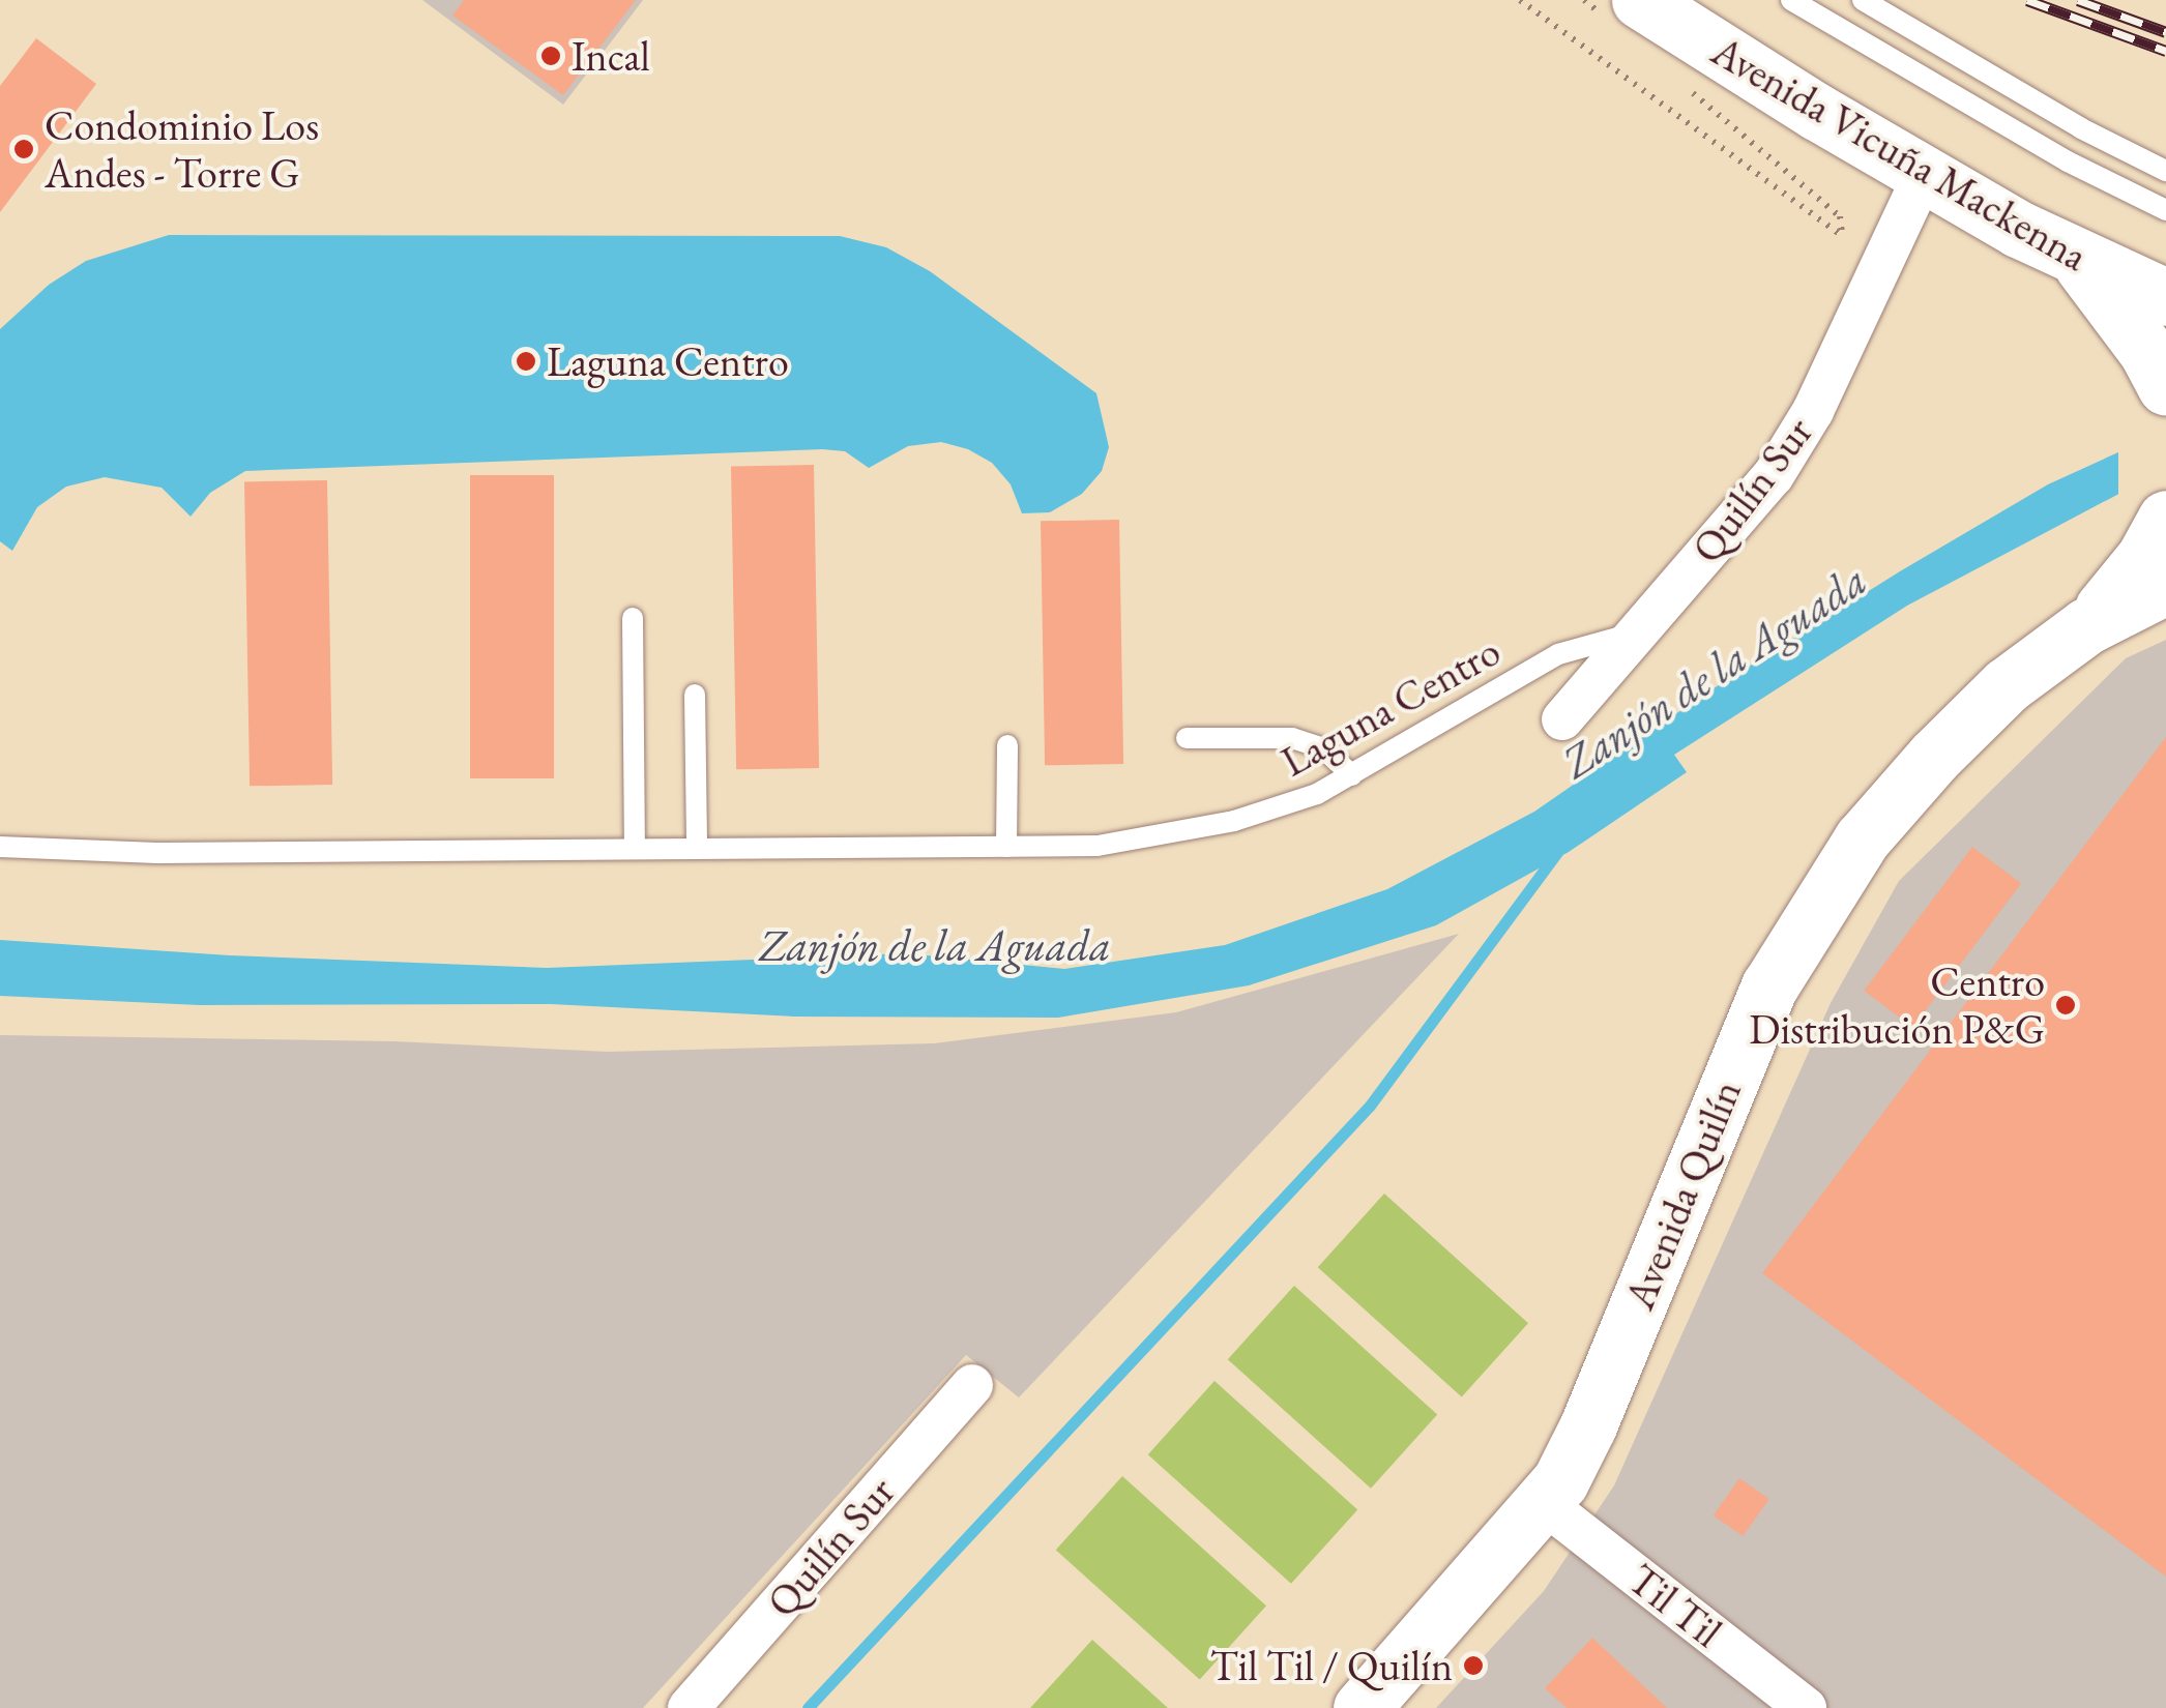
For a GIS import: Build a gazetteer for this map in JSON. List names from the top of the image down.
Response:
{
  "streets": {
    "main road": ["Avenida Vicuña Mackenna", "Avenida Quilín"],
    "street": ["Quilín Sur", "Til Til"],
    "lane": ["Laguna Centro"]
  },
  "crossings": [
    ["Avenida Vicuña Mackenna", "Quilín Sur"],
    ["Quilín Sur", "Laguna Centro"],
    ["Avenida Quilín", "Til Til"]
  ],
  "water": ["Zanjón de la Aguada"],
  "places": [
    "Incal",
    "Condominio Los Andes - Torre G",
    "Laguna Centro",
    "Centro Distribución P&G",
    "Til Til / Quilín"
  ]
}
